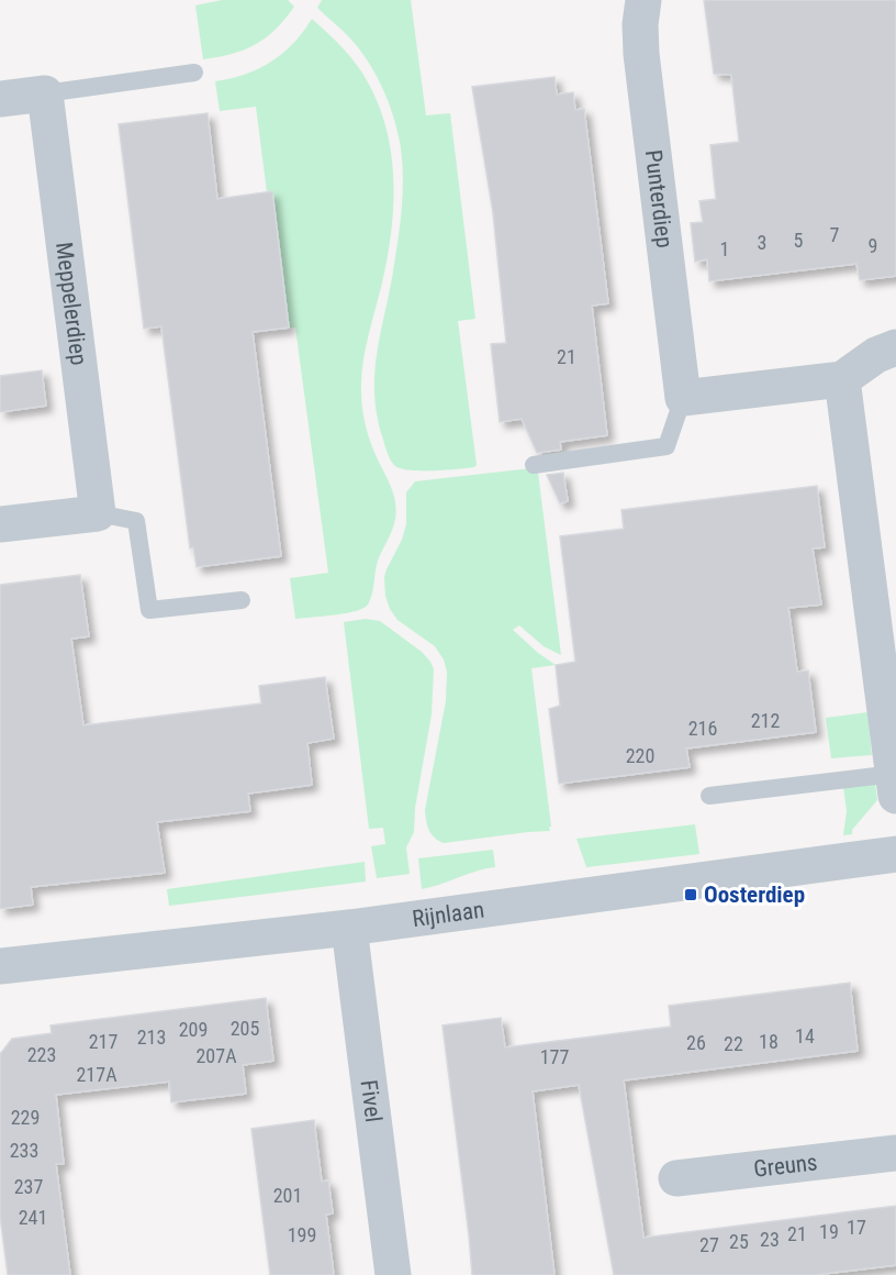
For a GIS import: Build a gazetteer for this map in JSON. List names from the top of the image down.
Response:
{
  "streets": {
    "street": [
      "Punterdiep",
      "Meppelerdiep",
      "Rijnlaan",
      "Fivel",
      "Greuns"
    ]
  },
  "crossings": [
    ["Rijnlaan", "Fivel"]
  ],
  "places": {
    "transit": ["Oosterdiep"]
  },
  "house_numbers": [
    "7",
    "5",
    "3",
    "9",
    "1",
    "21",
    "212",
    "216",
    "220",
    "205",
    "209",
    "14",
    "213",
    "217",
    "18",
    "26",
    "22",
    "223",
    "207A",
    "177",
    "217A",
    "229",
    "233",
    "237",
    "201",
    "241",
    "17",
    "19",
    "21",
    "199",
    "23",
    "25",
    "27"
  ]
}
